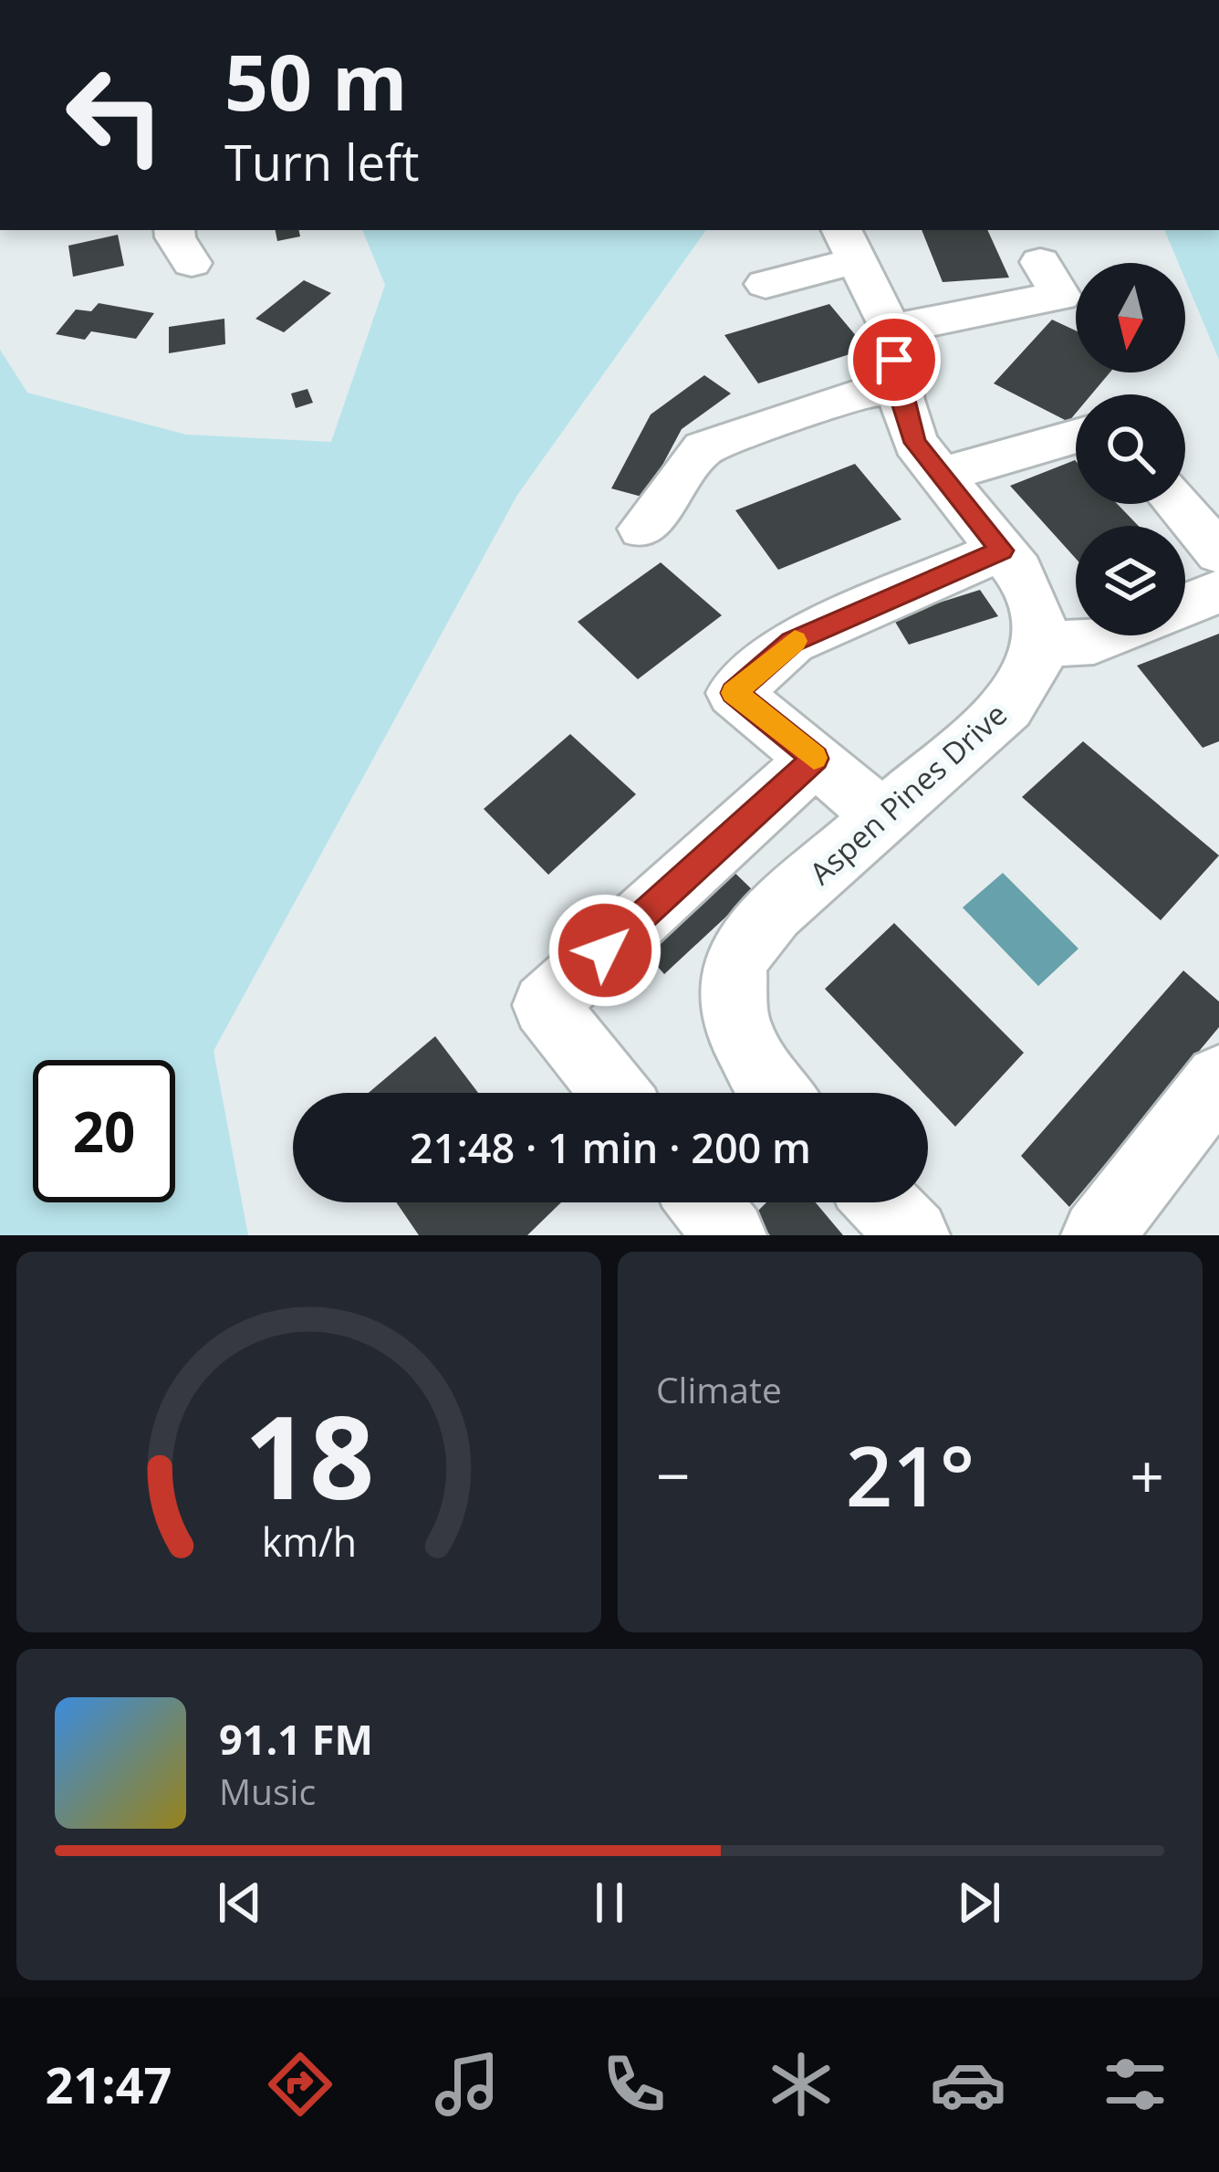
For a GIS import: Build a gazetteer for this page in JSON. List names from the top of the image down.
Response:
{
  "streets": {
    "street": ["Aspen Pines Drive"]
  },
  "north": "bottom",
  "page": {
    "turn": ["50 m", "Turn left"],
    "limit": "20",
    "trip": "21:48 · 1 min · 200 m",
    "tile": "Climate",
    "heat": ["−", "21°", "+"],
    "song": ["91.1 FM", "Music"],
    "tabs": "21:47",
    "gauge": ["18", "km/h"]
  }
}
